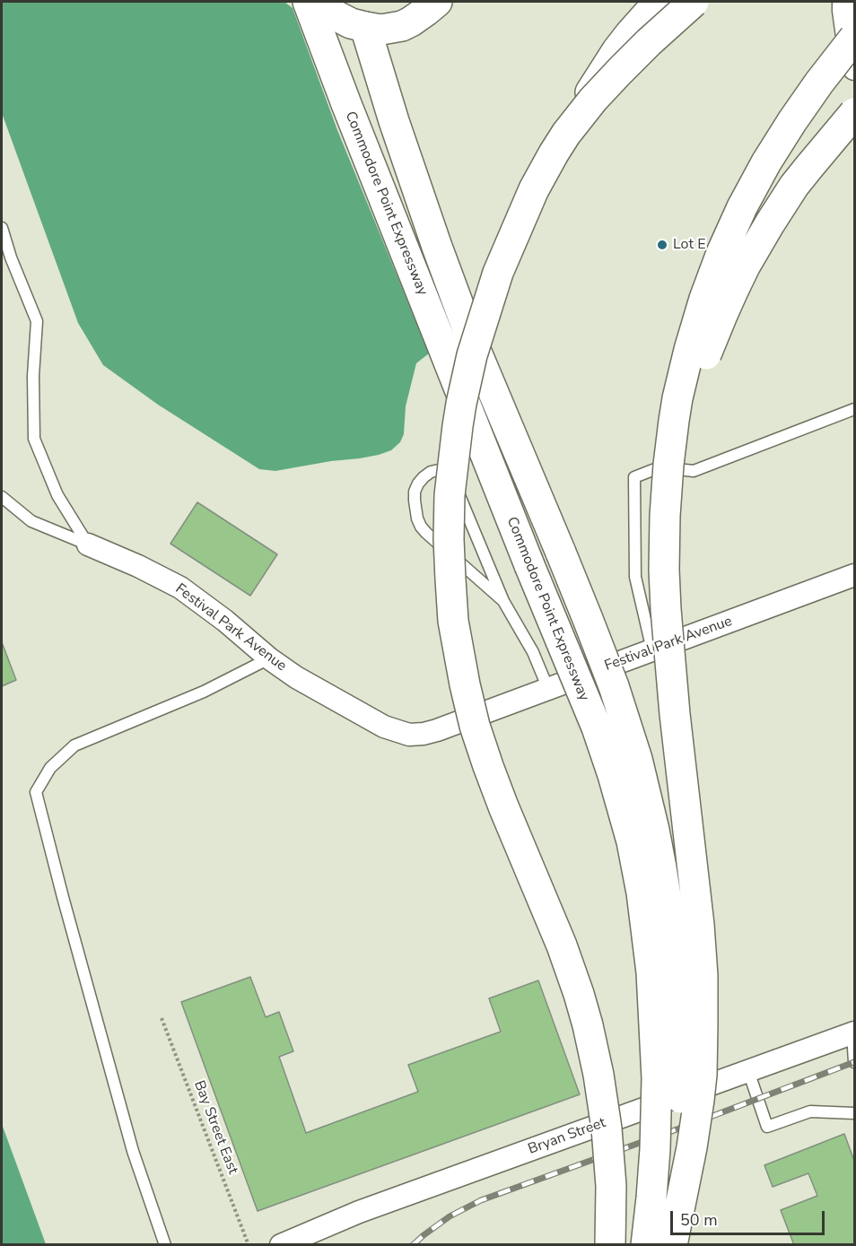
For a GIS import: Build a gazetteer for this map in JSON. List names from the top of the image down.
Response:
{
  "streets": {
    "main road": ["Commodore Point Expressway"],
    "street": ["Festival Park Avenue", "Bryan Street"],
    "path": ["Bay Street East"]
  },
  "places": ["Lot E"],
  "scale_bar": "50 m"
}
